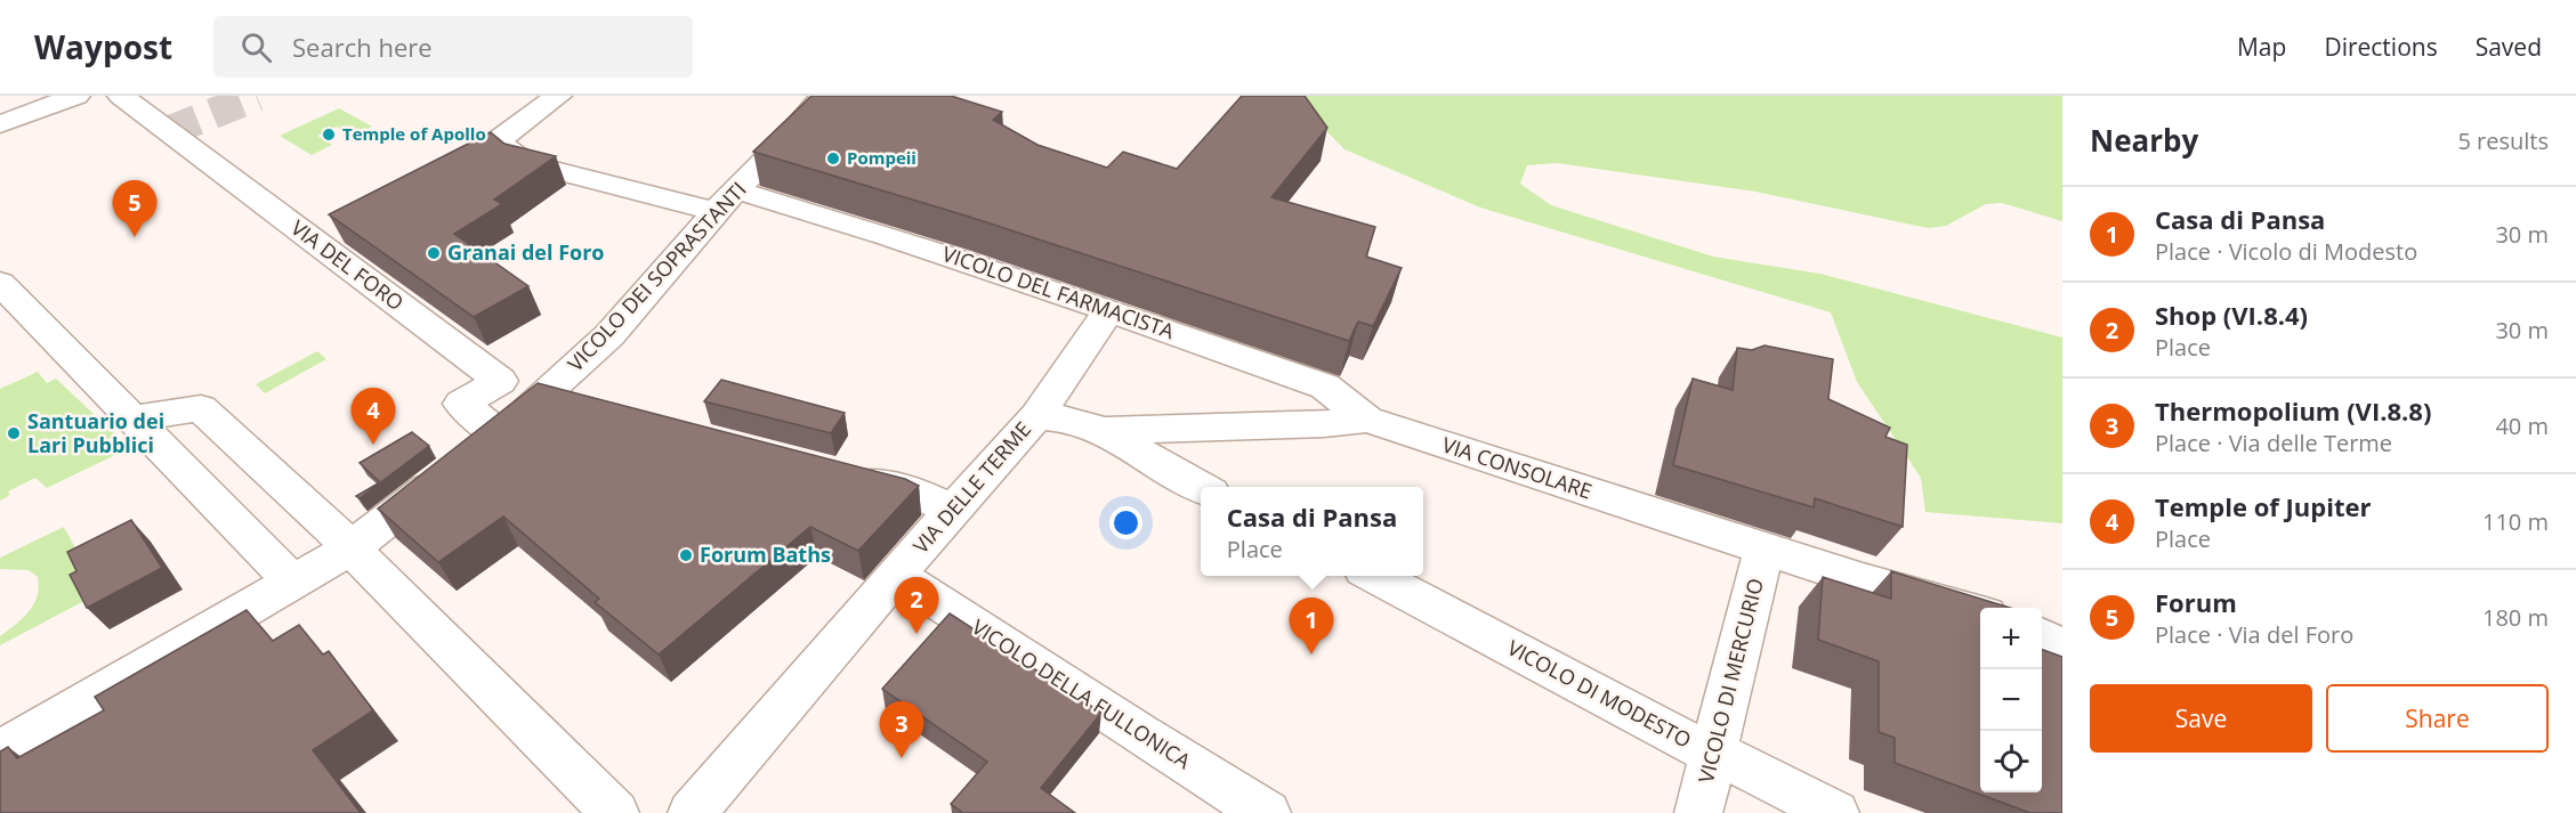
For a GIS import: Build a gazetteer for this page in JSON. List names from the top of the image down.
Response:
{
  "streets": {
    "street": [
      "VIA DEL FORO",
      "VICOLO DEI SOPRASTANTI",
      "VICOLO DEL FARMACISTA",
      "VIA CONSOLARE",
      "VIA DELLE TERME",
      "VICOLO DI MERCURIO",
      "VICOLO DELLA FULLONICA",
      "VICOLO DI MODESTO"
    ]
  },
  "crossings": [
    ["VIA DEL FORO", "VICOLO DEI SOPRASTANTI"],
    ["VICOLO DEI SOPRASTANTI", "VICOLO DEL FARMACISTA"],
    ["VICOLO DEL FARMACISTA", "VIA CONSOLARE"],
    ["VICOLO DEL FARMACISTA", "VIA DELLE TERME"],
    ["VIA CONSOLARE", "VIA DELLE TERME"],
    ["VIA CONSOLARE", "VICOLO DI MERCURIO"],
    ["VIA DELLE TERME", "VICOLO DELLA FULLONICA"],
    ["VICOLO DI MERCURIO", "VICOLO DI MODESTO"]
  ],
  "places": [
    "Temple of Apollo",
    "Pompeii",
    "Granai del Foro",
    "Santuario dei Lari Pubblici",
    "Forum Baths"
  ],
  "page": {
    "header": "Waypost",
    "search": "Search here",
    "nav": ["Map", "Directions", "Saved"],
    "heading": ["Nearby", "5 results"],
    "pins": [
      "5",
      "4",
      "2",
      "1",
      "3"
    ],
    "list": [
      {
        "mark": "1",
        "name": "Casa di Pansa",
        "note": "Place · Vicolo di Modesto",
        "value": "30 m"
      },
      {
        "mark": "2",
        "name": "Shop (VI.8.4)",
        "note": "Place",
        "value": "30 m"
      },
      {
        "mark": "3",
        "name": "Thermopolium (VI.8.8)",
        "note": "Place · Via delle Terme",
        "value": "40 m"
      },
      {
        "mark": "4",
        "name": "Temple of Jupiter",
        "note": "Place",
        "value": "110 m"
      },
      {
        "mark": "5",
        "name": "Forum",
        "note": "Place · Via del Foro",
        "value": "180 m"
      }
    ],
    "popup": ["Casa di Pansa", "Place"],
    "map_buttons": ["+", "−"],
    "buttons": ["Save", "Share"]
  }
}
